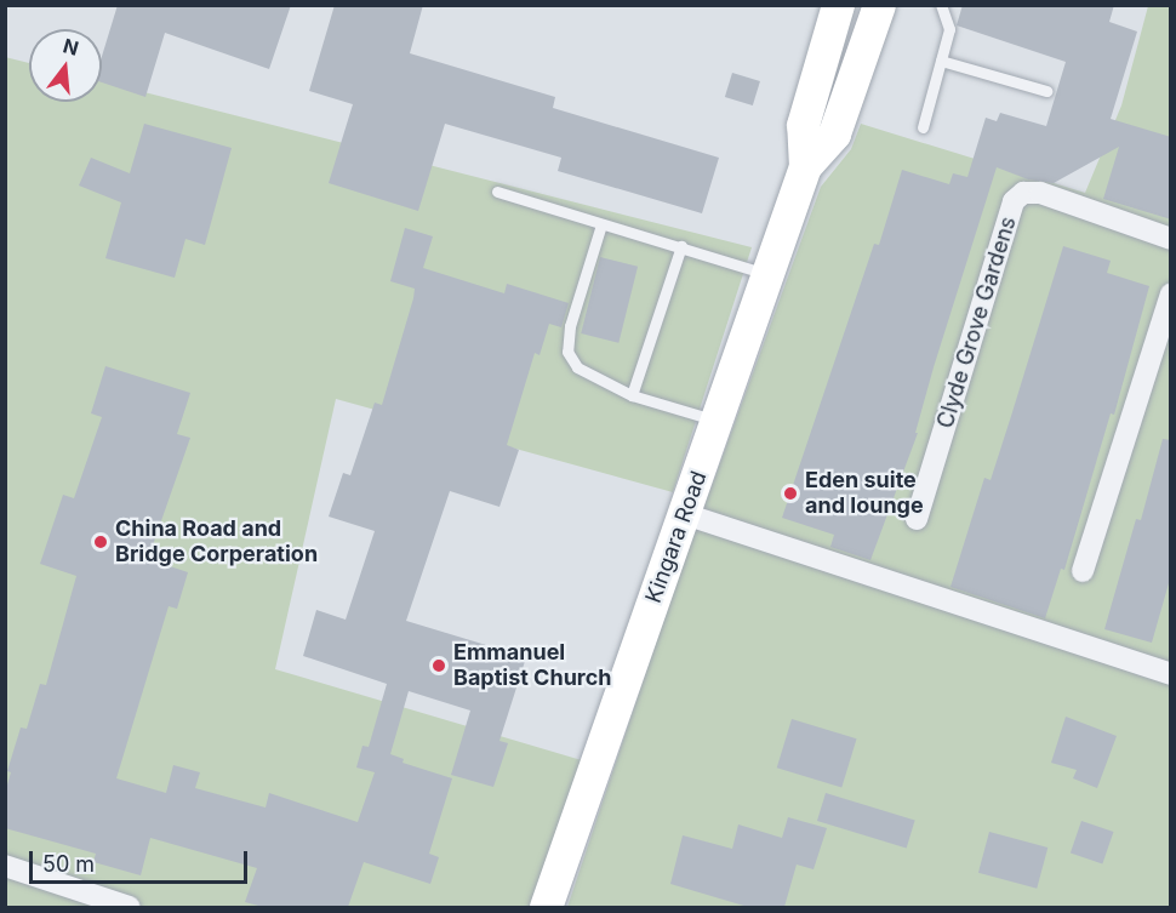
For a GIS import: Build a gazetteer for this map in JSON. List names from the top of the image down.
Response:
{
  "streets": {
    "main road": ["Kingara Road"],
    "street": ["Clyde Grove Gardens"]
  },
  "places": ["Eden suite and lounge", "China Road and Bridge Corperation", "Emmanuel Baptist Church"],
  "scale_bar": "50 m",
  "north": "top"
}
